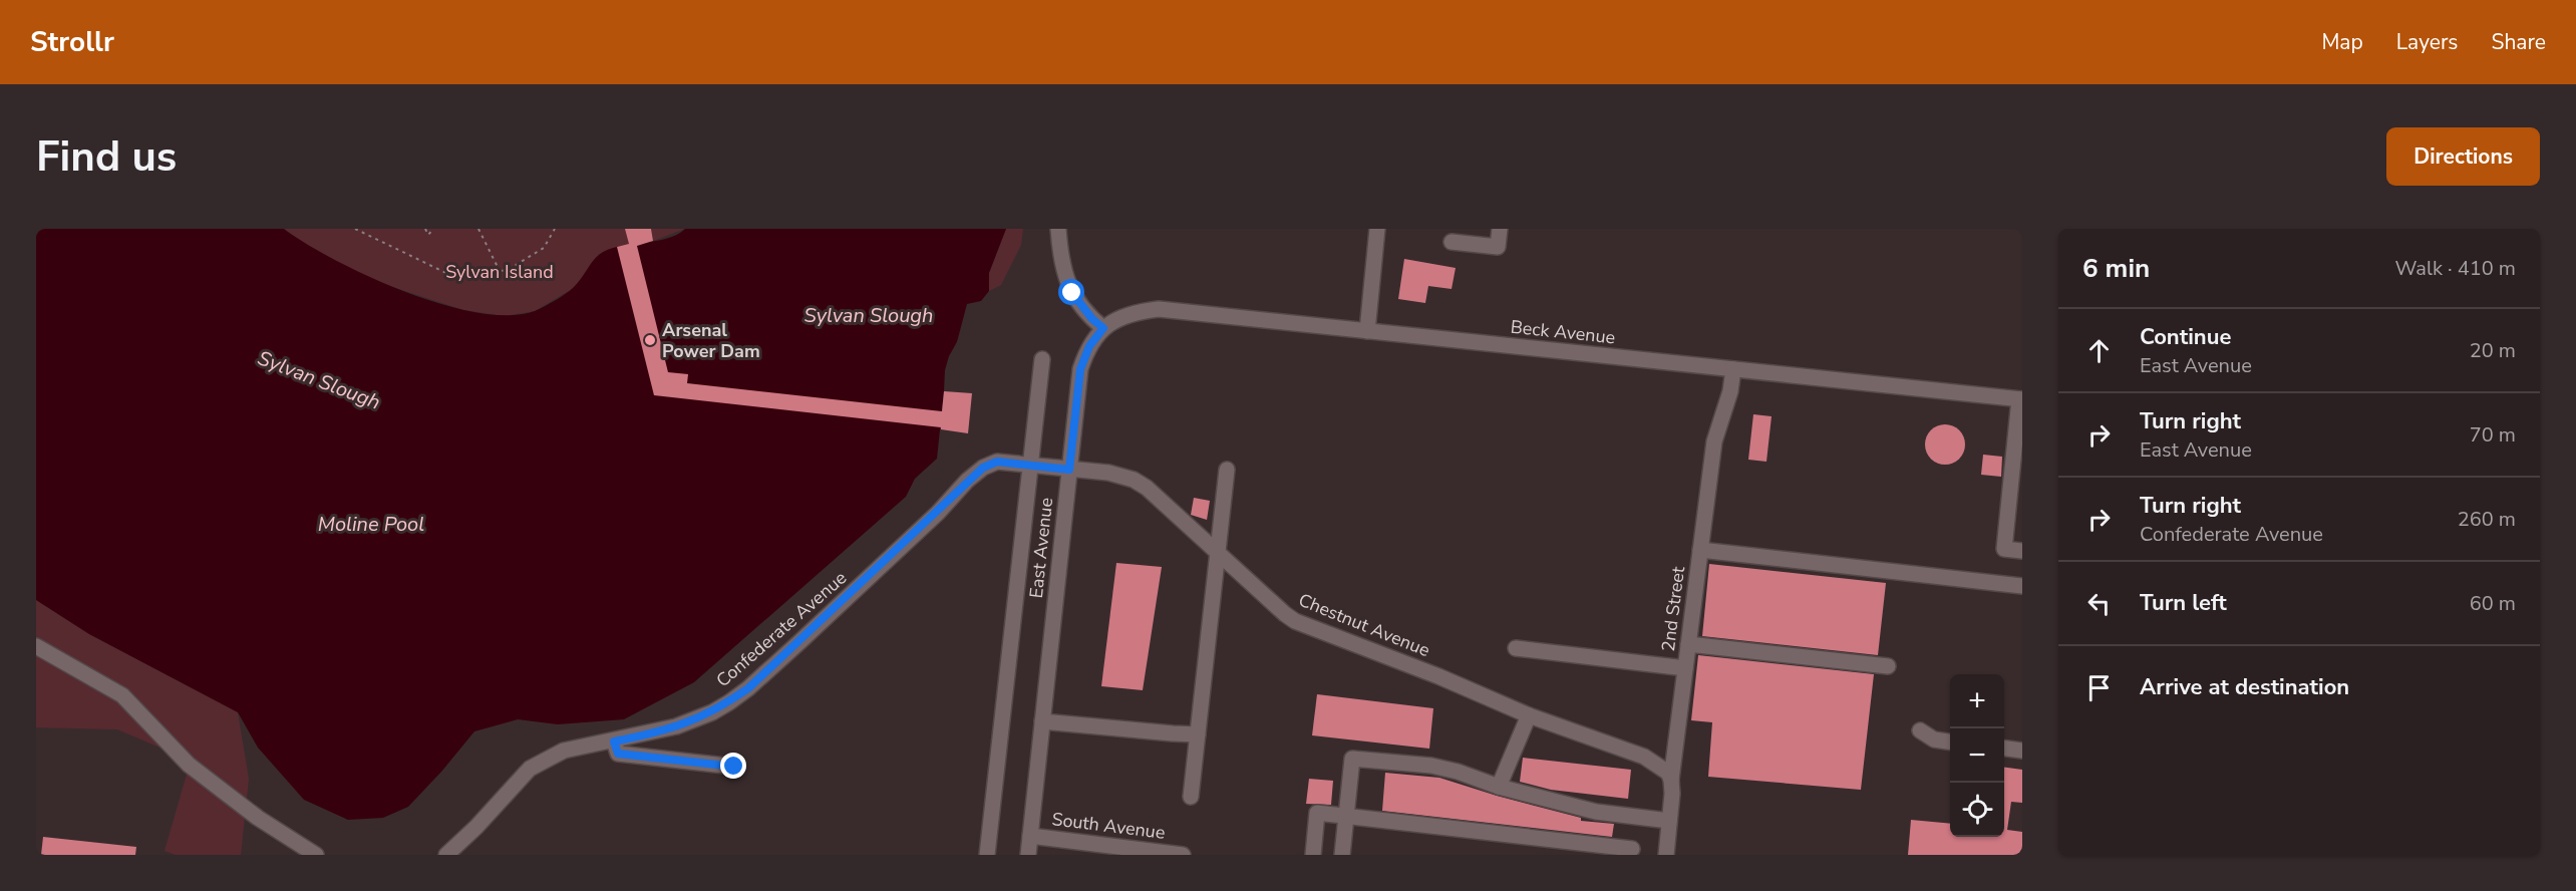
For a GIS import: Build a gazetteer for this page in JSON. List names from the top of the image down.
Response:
{
  "streets": {
    "street": [
      "Beck Avenue",
      "East Avenue",
      "2nd Street",
      "Chestnut Avenue",
      "Confederate Avenue",
      "South Avenue"
    ]
  },
  "crossings": [
    ["Beck Avenue", "East Avenue"],
    ["Beck Avenue", "2nd Street"],
    ["East Avenue", "Chestnut Avenue"],
    ["East Avenue", "Confederate Avenue"],
    ["East Avenue", "South Avenue"],
    ["2nd Street", "Chestnut Avenue"],
    ["Chestnut Avenue", "Confederate Avenue"]
  ],
  "water": ["Sylvan Slough", "Moline Pool"],
  "parks": ["Sylvan Island"],
  "places": ["Arsenal Power Dam"],
  "page": {
    "header": "Strollr",
    "nav": ["Map", "Layers", "Share"],
    "buttons": "Directions",
    "title": "Find us",
    "heading": ["6 min", "Walk · 410 m"],
    "list": [
      ["Continue", "East Avenue", "20 m"],
      ["Turn right", "East Avenue", "70 m"],
      ["Turn right", "Confederate Avenue", "260 m"],
      ["Turn left", "60 m"],
      "Arrive at destination"
    ],
    "map_buttons": ["+", "−"]
  }
}
